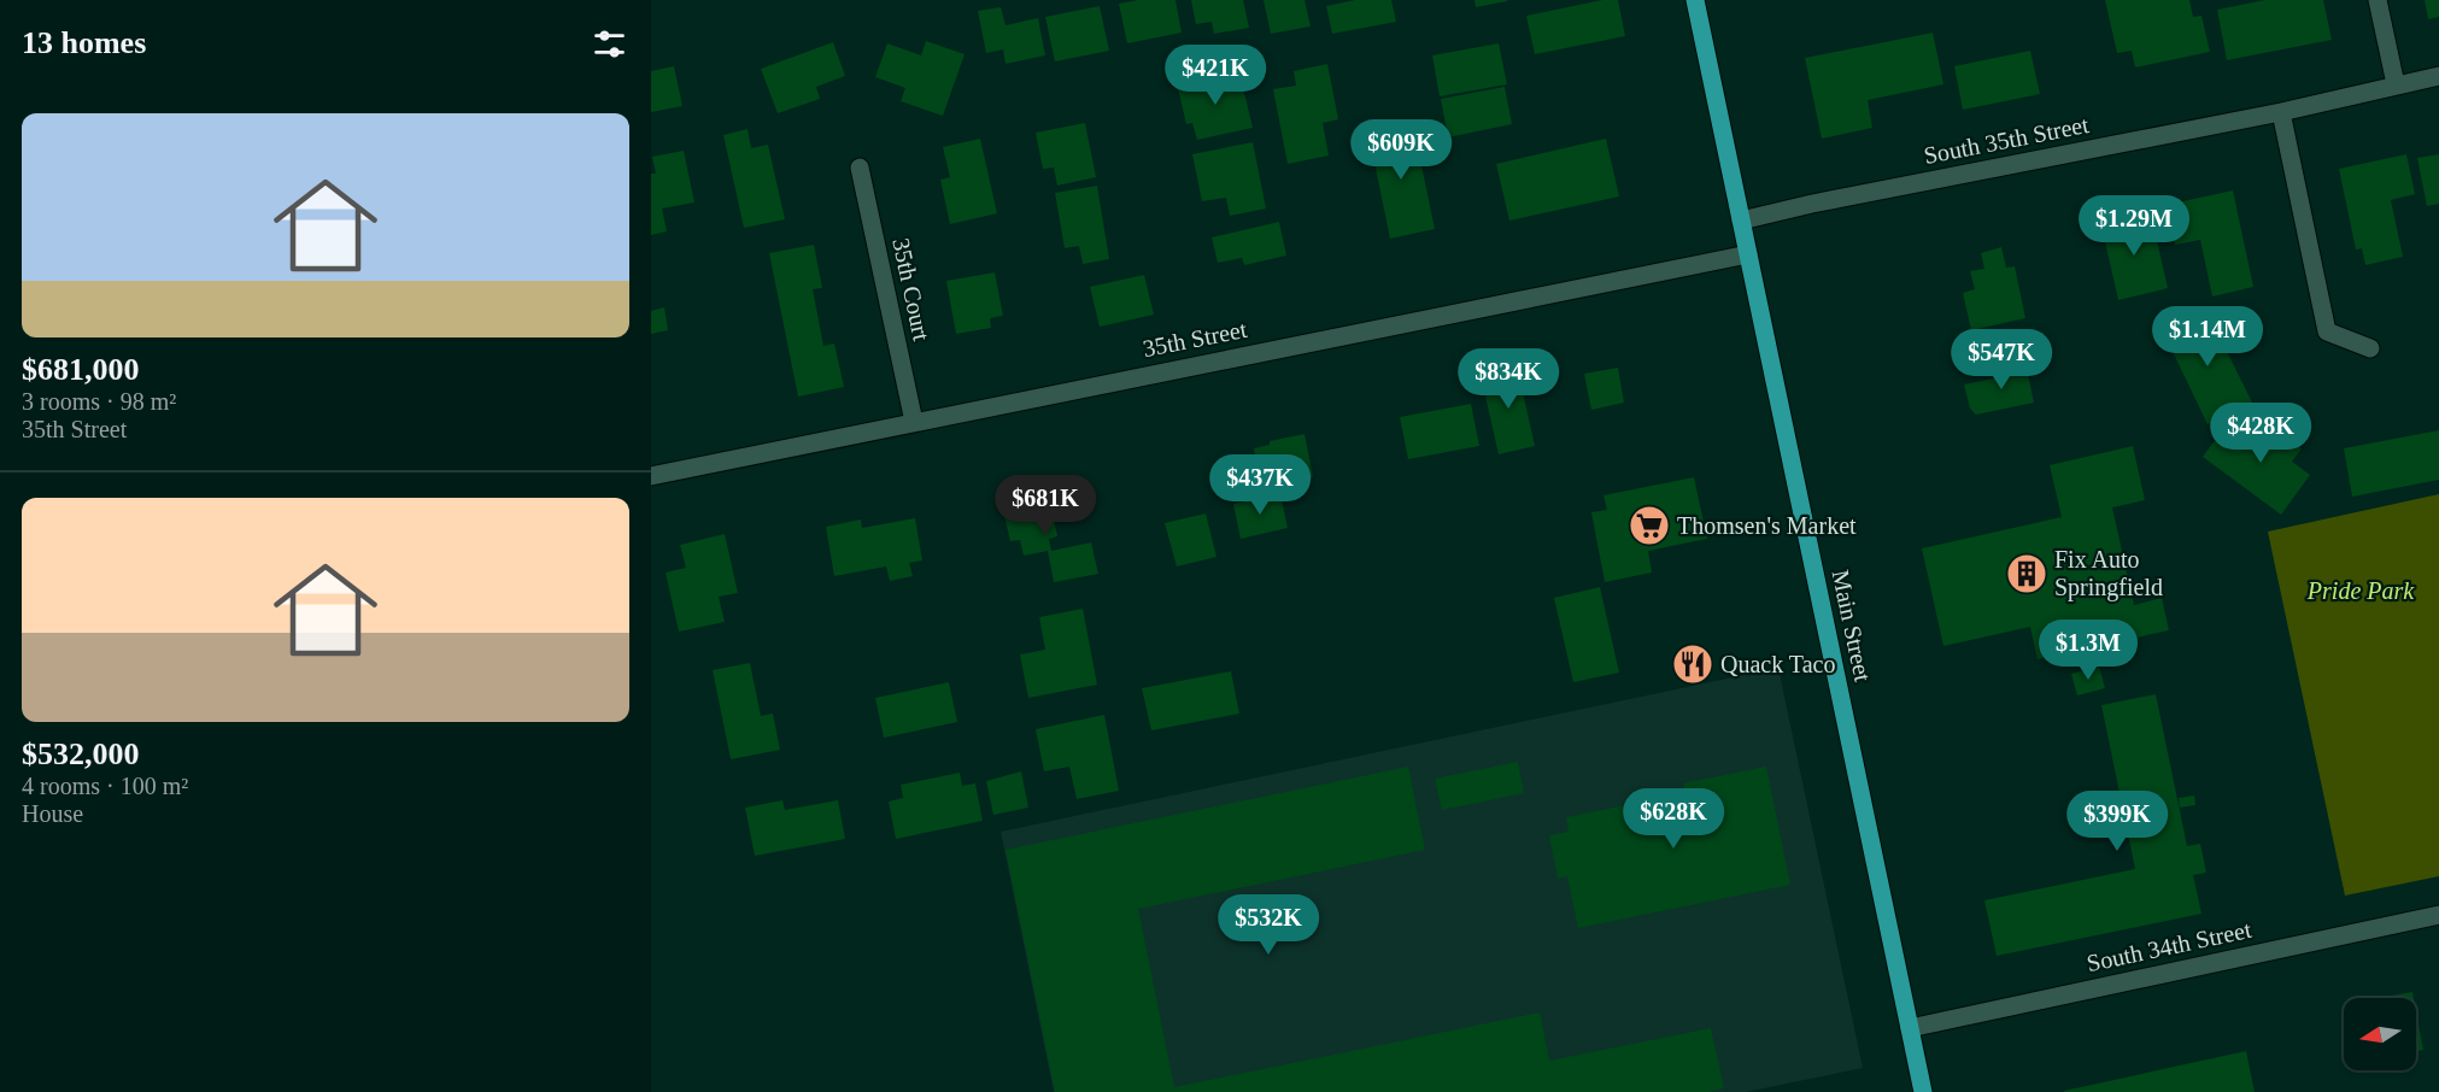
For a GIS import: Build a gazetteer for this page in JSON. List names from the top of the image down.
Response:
{
  "streets": {
    "main road": ["Main Street"],
    "street": [
      "South 35th Street",
      "35th Court",
      "35th Street",
      "South 34th Street"
    ]
  },
  "crossings": [
    ["South 35th Street", "Main Street"],
    ["35th Court", "35th Street"],
    ["35th Street", "Main Street"],
    ["Main Street", "South 34th Street"]
  ],
  "parks": ["Pride Park"],
  "places": {
    "supermarket": ["Thomsen's Market"],
    "building": ["Fix Auto Springfield"],
    "restaurant": ["Quack Taco"]
  },
  "north": "left",
  "page": {
    "heading": "13 homes",
    "price": [
      "$421K",
      "$609K",
      "$1.29M",
      "$1.14M",
      "$547K",
      "$834K",
      "$428K",
      "$437K",
      "$681K",
      "$1.3M",
      "$628K",
      "$399K",
      "$532K"
    ],
    "list": [
      {
        "name": "$681,000",
        "note": "3 rooms · 98 m² · 35th Street"
      },
      {
        "name": "$532,000",
        "note": "4 rooms · 100 m² · House"
      }
    ]
  }
}
